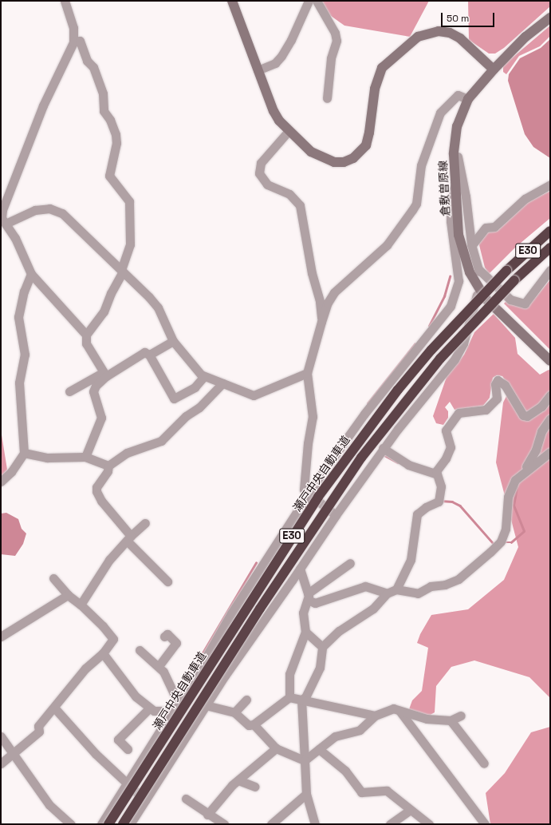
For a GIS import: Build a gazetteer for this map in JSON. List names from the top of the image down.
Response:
{
  "streets": {
    "highway": ["E30", "瀬戸中央自動車道"],
    "street": ["倉敷曽原線"]
  },
  "scale_bar": "50 m"
}
